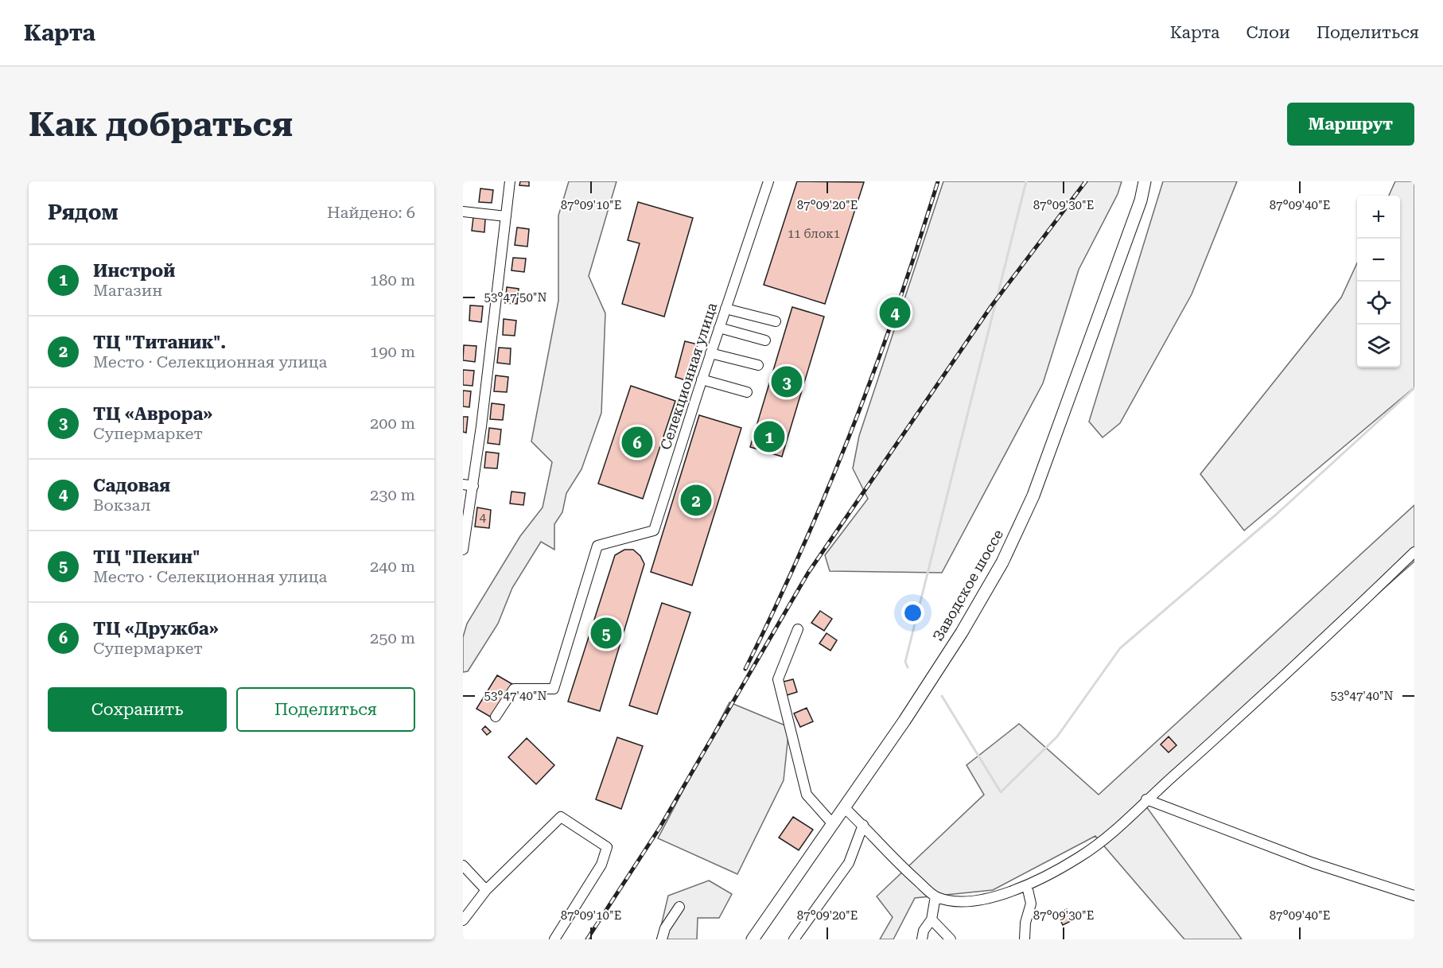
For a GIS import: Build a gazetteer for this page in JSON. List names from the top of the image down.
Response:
{
  "streets": {
    "main road": ["Заводское шоссе"],
    "street": ["Селекционная улица"]
  },
  "house_numbers": ["11 блок1", "4"],
  "page": {
    "header": "Карта",
    "nav": ["Карта", "Слои", "Поделиться"],
    "buttons": [
      "Маршрут",
      ["Сохранить", "Поделиться"]
    ],
    "title": "Как добраться",
    "heading": ["Рядом", "Найдено: 6"],
    "map_buttons": ["+", "−"],
    "list": [
      {
        "mark": "1",
        "name": "Инстрой",
        "note": "Магазин",
        "value": "180 m"
      },
      {
        "mark": "2",
        "name": "ТЦ \"Титаник\".",
        "note": "Место · Селекционная улица",
        "value": "190 m"
      },
      {
        "mark": "3",
        "name": "ТЦ «Аврора»",
        "note": "Супермаркет",
        "value": "200 m"
      },
      {
        "mark": "4",
        "name": "Садовая",
        "note": "Вокзал",
        "value": "230 m"
      },
      {
        "mark": "5",
        "name": "ТЦ \"Пекин\"",
        "note": "Место · Селекционная улица",
        "value": "240 m"
      },
      {
        "mark": "6",
        "name": "ТЦ «Дружба»",
        "note": "Супермаркет",
        "value": "250 m"
      }
    ],
    "pins": [
      "4",
      "3",
      "1",
      "6",
      "2",
      "5"
    ]
  },
  "coordinates": [
    "87°09'10\"E",
    "87°09'20\"E",
    "87°09'30\"E",
    "87°09'40\"E",
    "53°47'50\"N",
    "53°47'40\"N"
  ]
}
